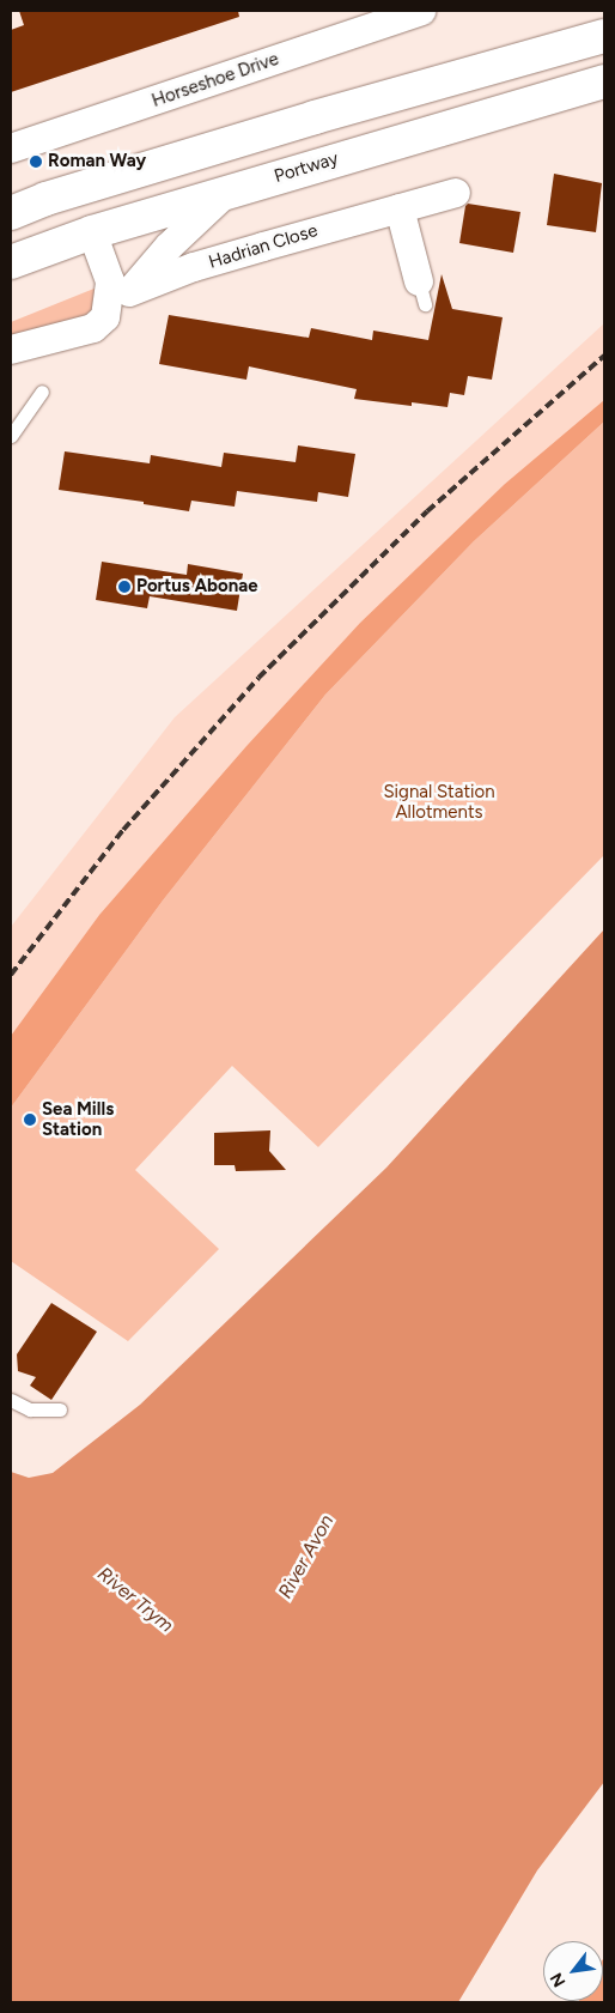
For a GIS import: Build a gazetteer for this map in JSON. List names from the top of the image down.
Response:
{
  "streets": {
    "highway": ["Portway"],
    "street": ["Horseshoe Drive", "Hadrian Close"]
  },
  "crossings": [
    ["Portway", "Hadrian Close"]
  ],
  "water": ["River Avon", "River Trym"],
  "parks": ["Signal Station Allotments"],
  "places": ["Roman Way", "Portus Abonae", "Sea Mills Station"],
  "north": "bottom left"
}
